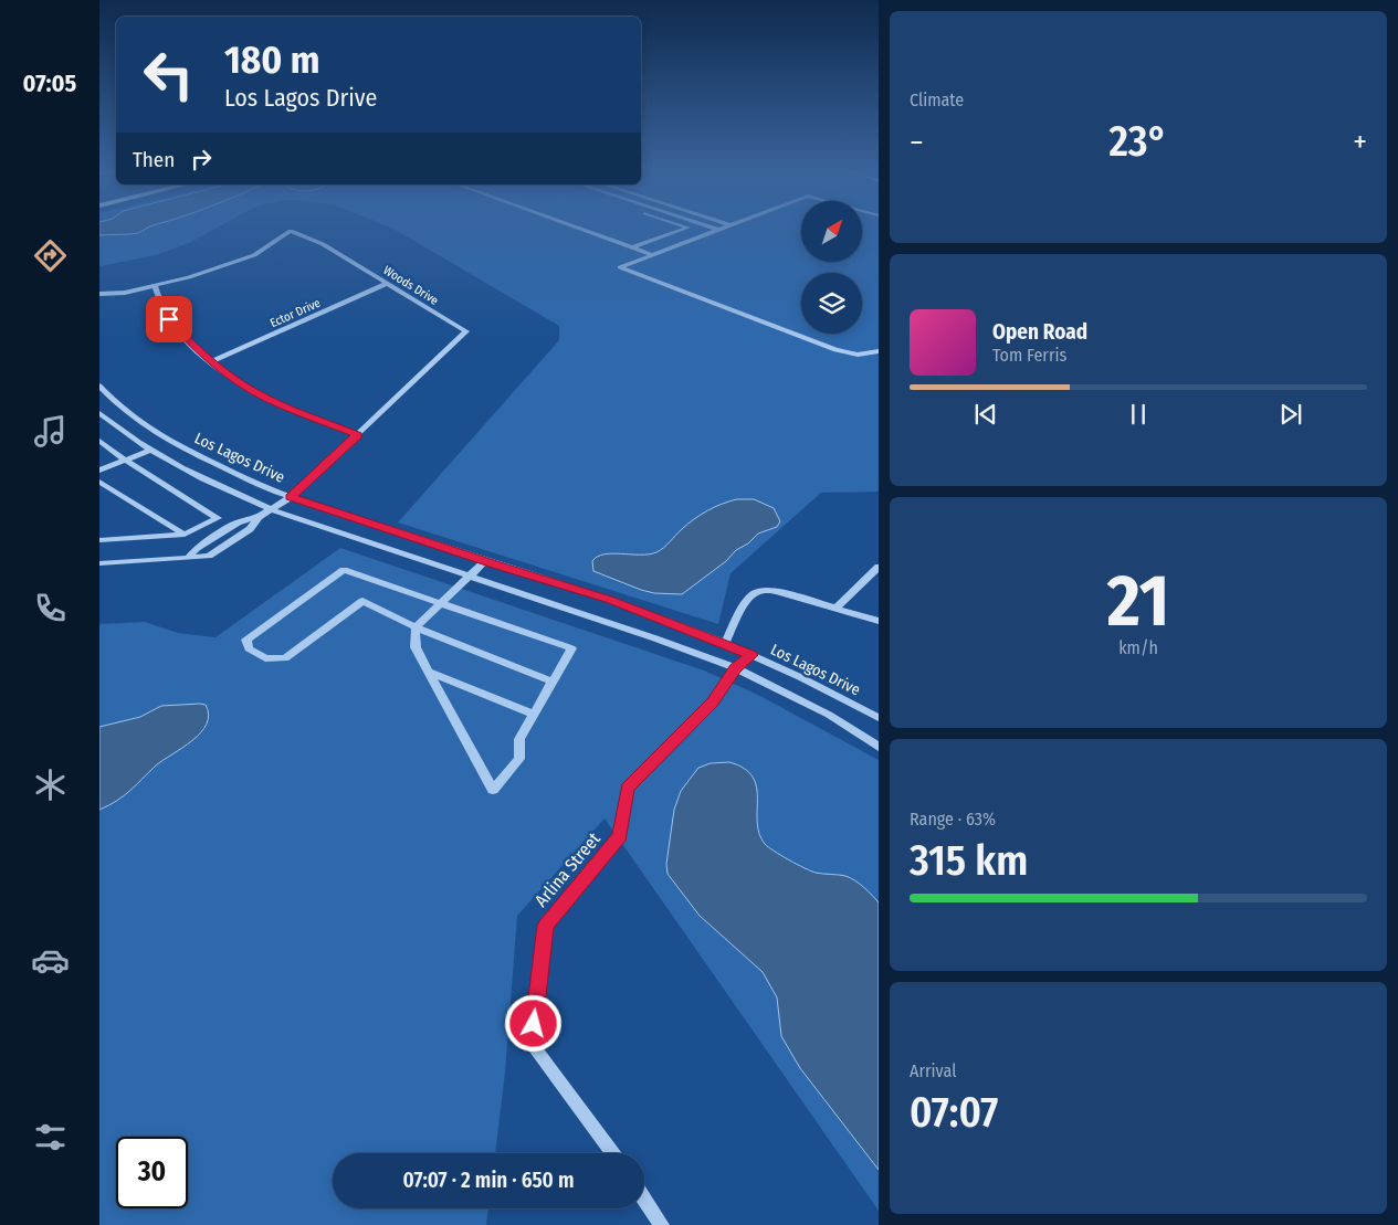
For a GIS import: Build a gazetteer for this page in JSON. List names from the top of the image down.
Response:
{
  "streets": {
    "street": [
      "Woods Drive",
      "Ector Drive",
      "Los Lagos Drive",
      "Arlina Street"
    ]
  },
  "crossings": [
    ["Woods Drive", "Ector Drive"],
    ["Woods Drive", "Los Lagos Drive"],
    ["Los Lagos Drive", "Arlina Street"]
  ],
  "north": "top right",
  "page": {
    "tabs": "07:05",
    "tile": [
      "Climate",
      ["21", "km/h"],
      ["Range · 63%", "315 km"],
      ["Arrival", "07:07"]
    ],
    "turn": ["180 m", "Los Lagos Drive"],
    "heat": ["−", "23°", "+"],
    "then": "Then",
    "song": ["Open Road", "Tom Ferris"],
    "limit": "30",
    "trip": "07:07 · 2 min · 650 m"
  }
}
